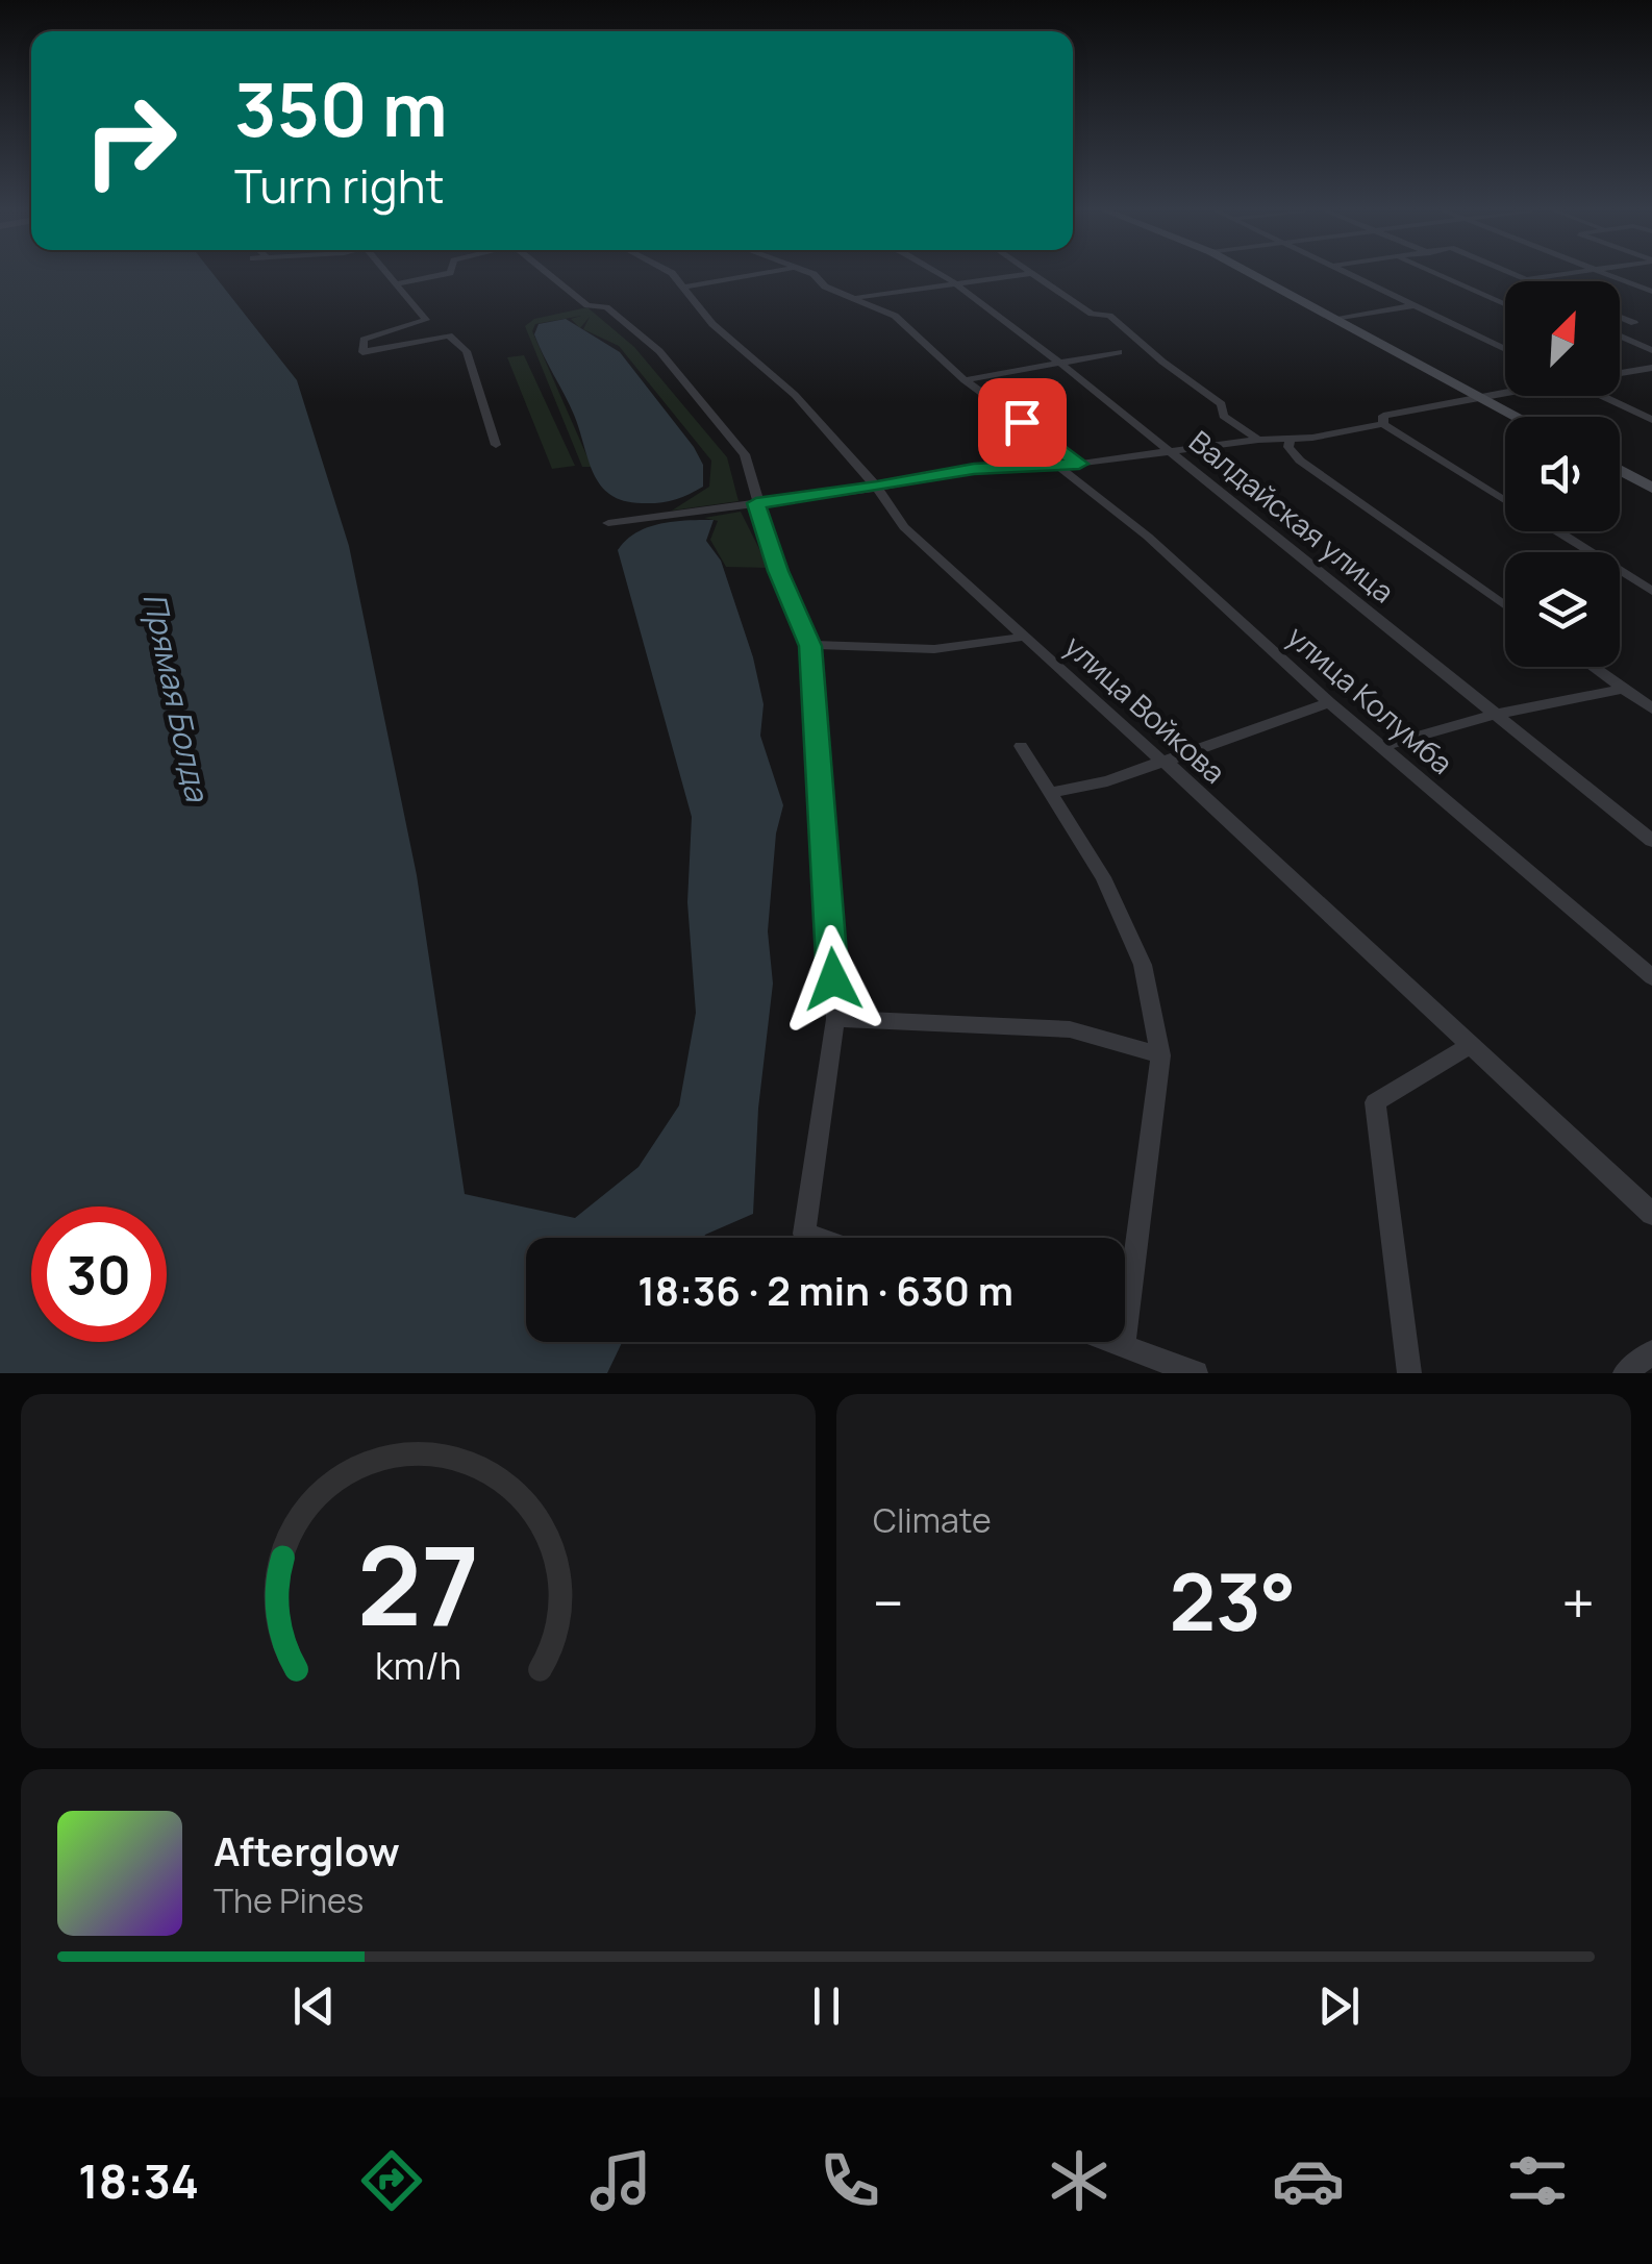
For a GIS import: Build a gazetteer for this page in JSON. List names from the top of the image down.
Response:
{
  "streets": {
    "street": ["Валдайская улица", "улица Колумба", "улица Войкова"]
  },
  "water": ["Прямая Болда"],
  "north": "top right",
  "page": {
    "turn": ["350 m", "Turn right"],
    "limit": "30",
    "trip": "18:36 · 2 min · 630 m",
    "tile": "Climate",
    "heat": ["−", "23°", "+"],
    "song": ["Afterglow", "The Pines"],
    "tabs": "18:34",
    "gauge": ["27", "km/h"]
  }
}
